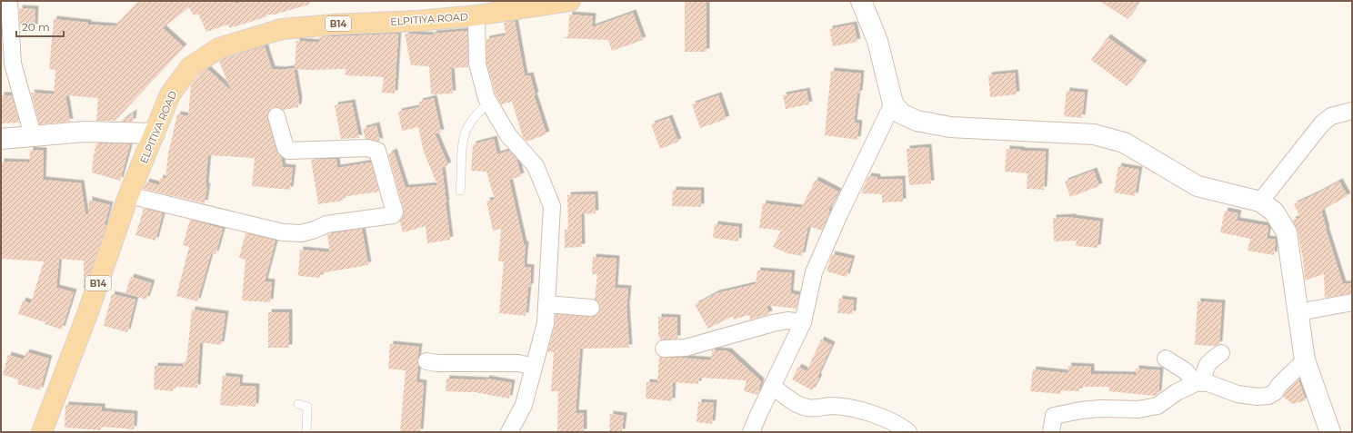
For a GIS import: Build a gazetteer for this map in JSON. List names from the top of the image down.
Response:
{
  "streets": {
    "main road": ["ELPITIYA ROAD", "B14"]
  },
  "scale_bar": "20 m"
}
